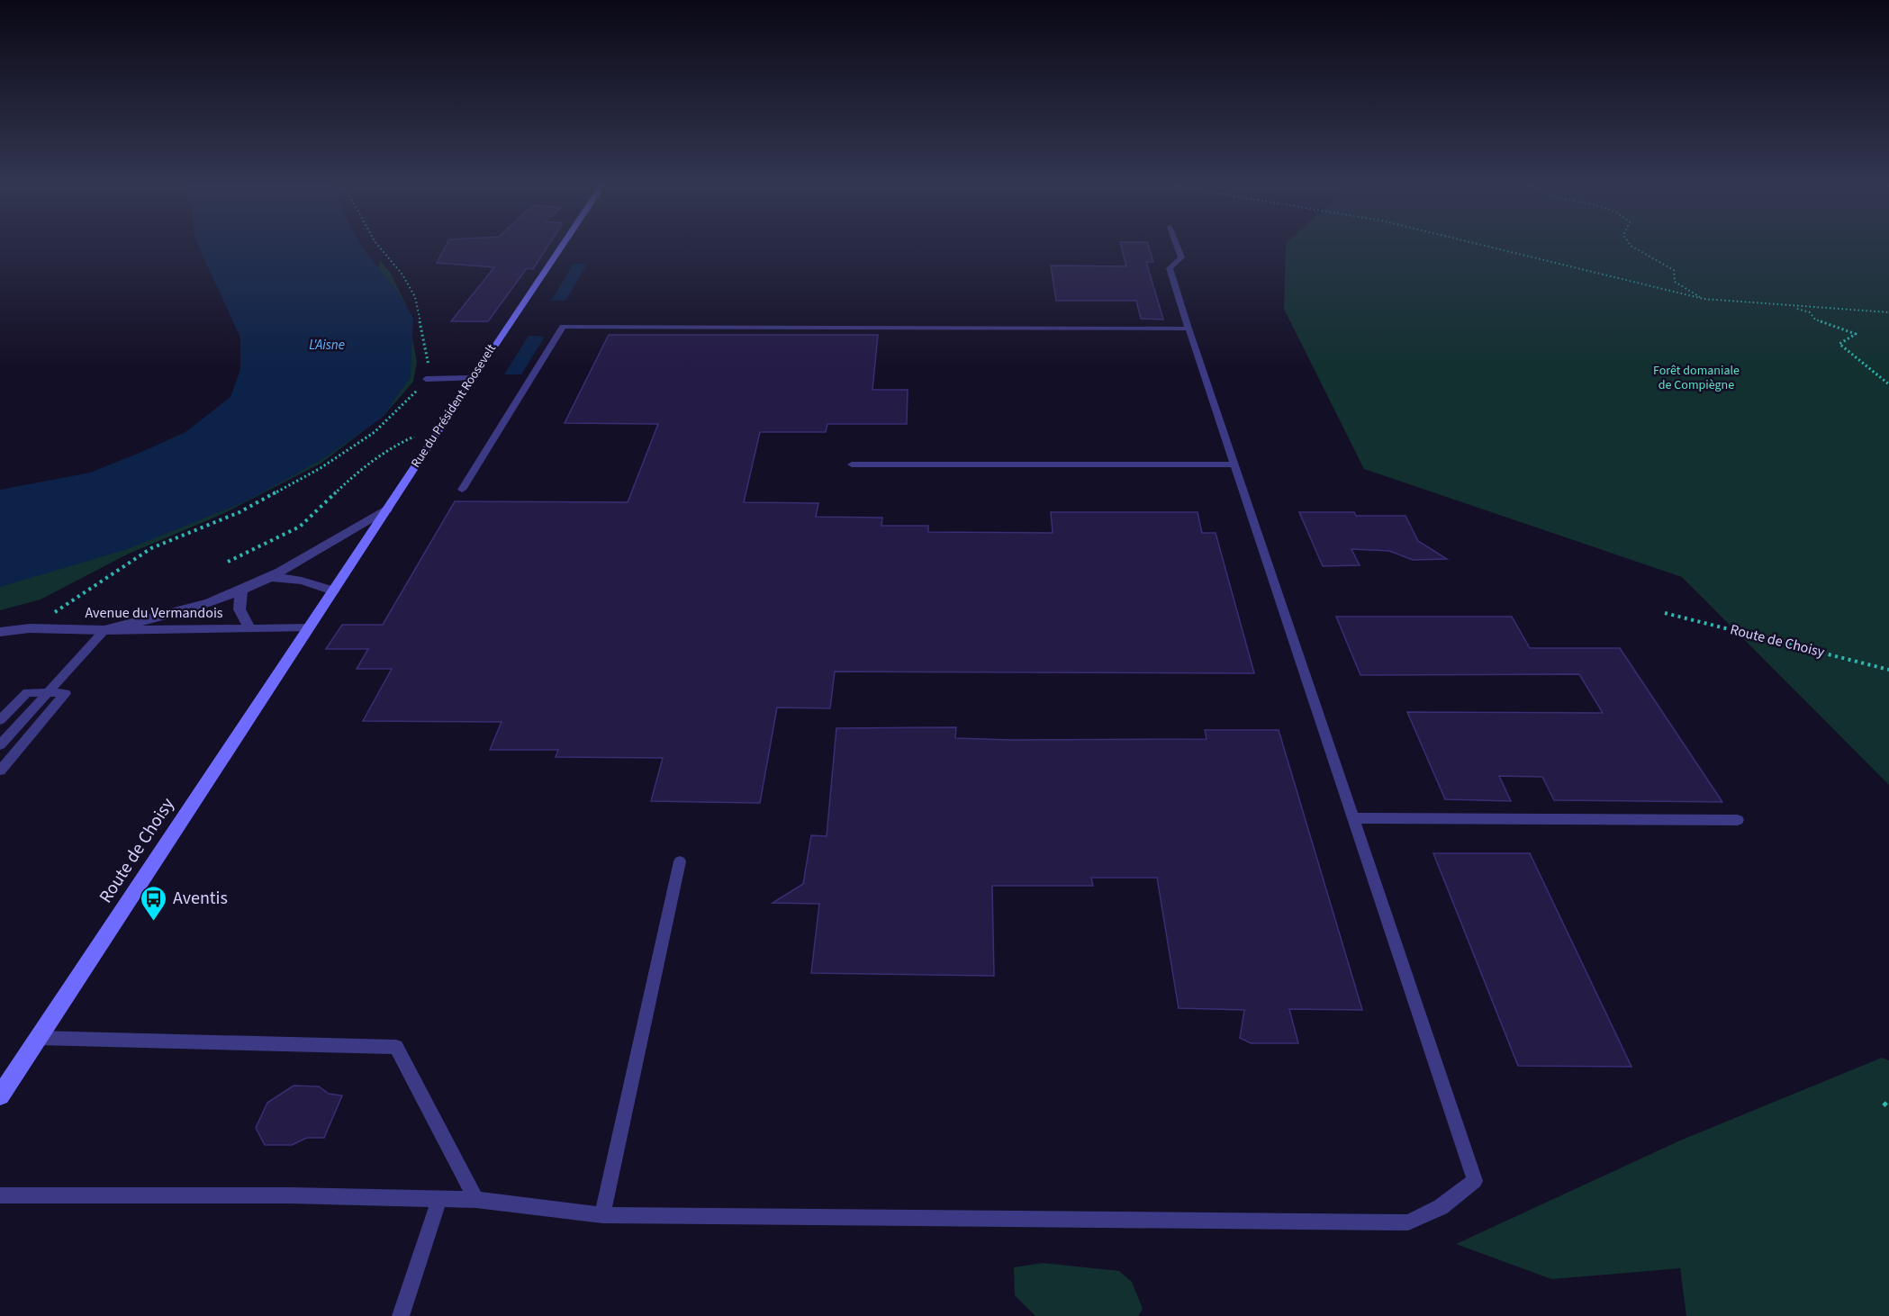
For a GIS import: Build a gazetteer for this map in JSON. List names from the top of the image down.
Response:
{
  "streets": {
    "street": ["Rue du Président Roosevelt", "Avenue du Vermandois", "Route de Choisy"]
  },
  "crossings": [
    ["Rue du Président Roosevelt", "Avenue du Vermandois"],
    ["Rue du Président Roosevelt", "Route de Choisy"],
    ["Avenue du Vermandois", "Route de Choisy"]
  ],
  "water": ["L'Aisne"],
  "parks": ["Forêt domaniale de Compiègne"],
  "places": {
    "bus stop": ["Aventis"]
  }
}
